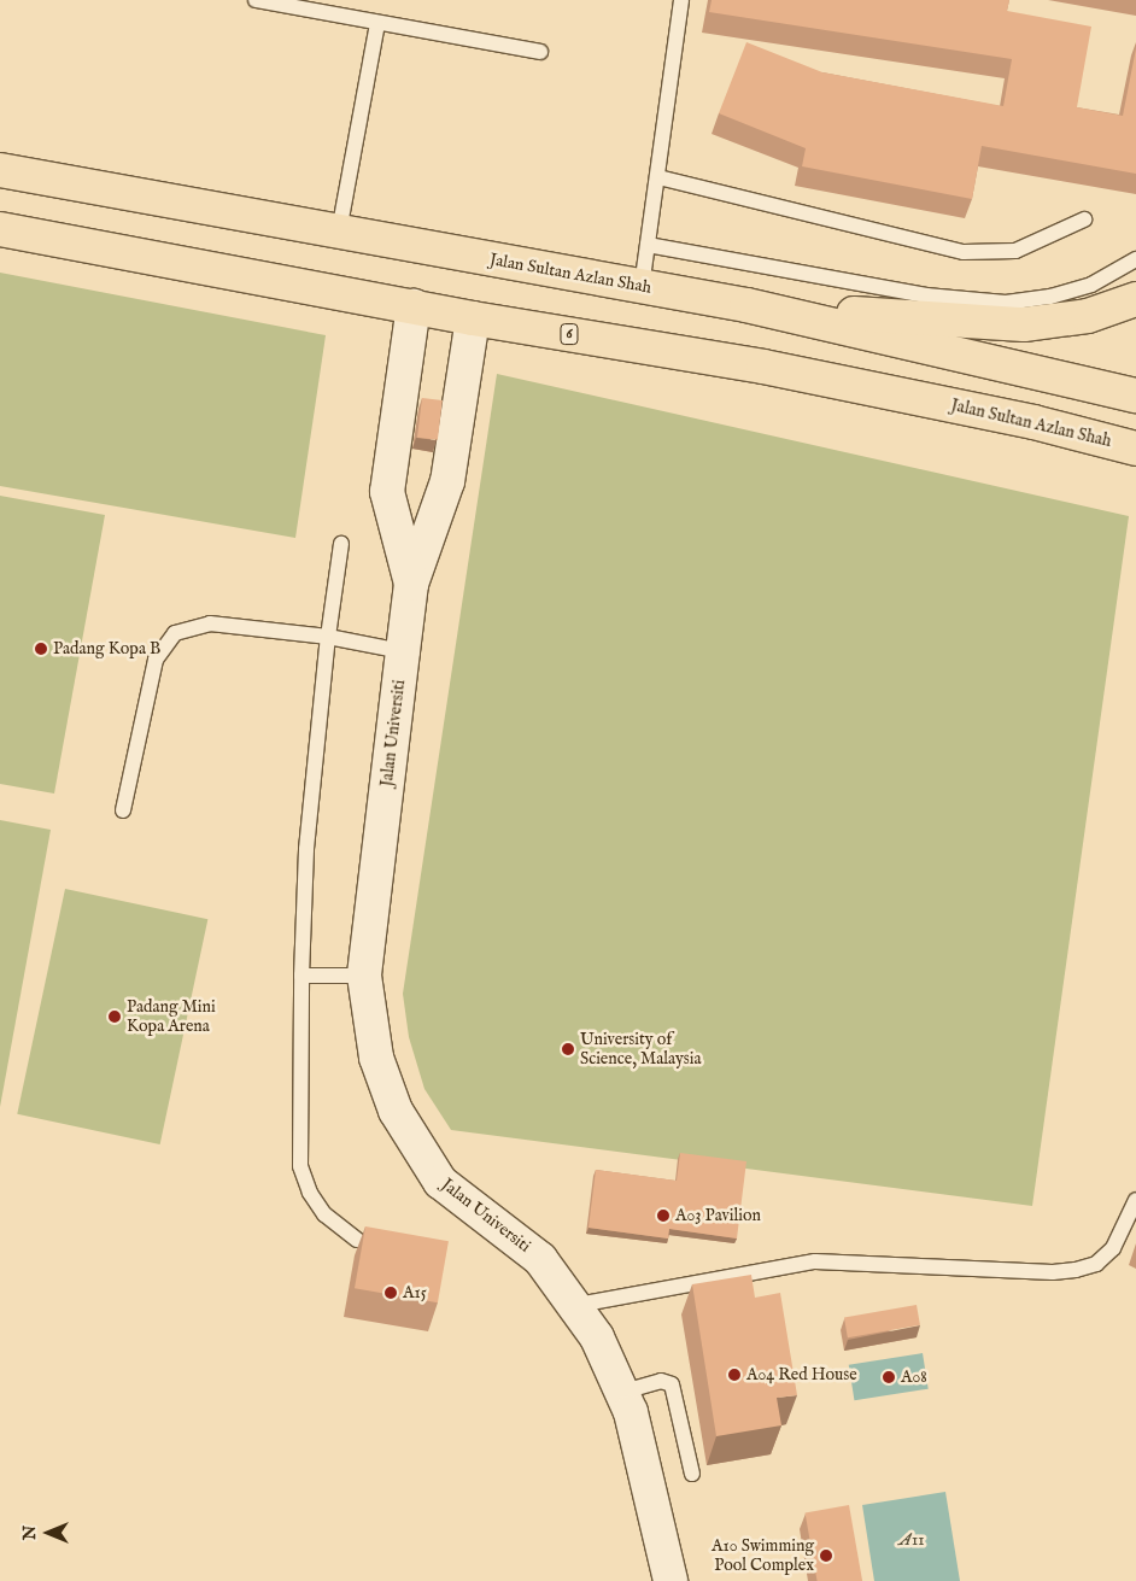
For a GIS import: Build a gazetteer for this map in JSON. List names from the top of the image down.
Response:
{
  "streets": {
    "highway": ["Jalan Sultan Azlan Shah", "6"],
    "street": ["Jalan Universiti"]
  },
  "crossings": [
    ["Jalan Sultan Azlan Shah", "Jalan Universiti"]
  ],
  "water": ["A11"],
  "places": [
    "Padang Kopa B",
    "Padang Mini Kopa Arena",
    "University of Science, Malaysia",
    "A03 Pavilion",
    "A15",
    "A04 Red House",
    "A08",
    "A10 Swimming Pool Complex"
  ],
  "north": "left"
}
